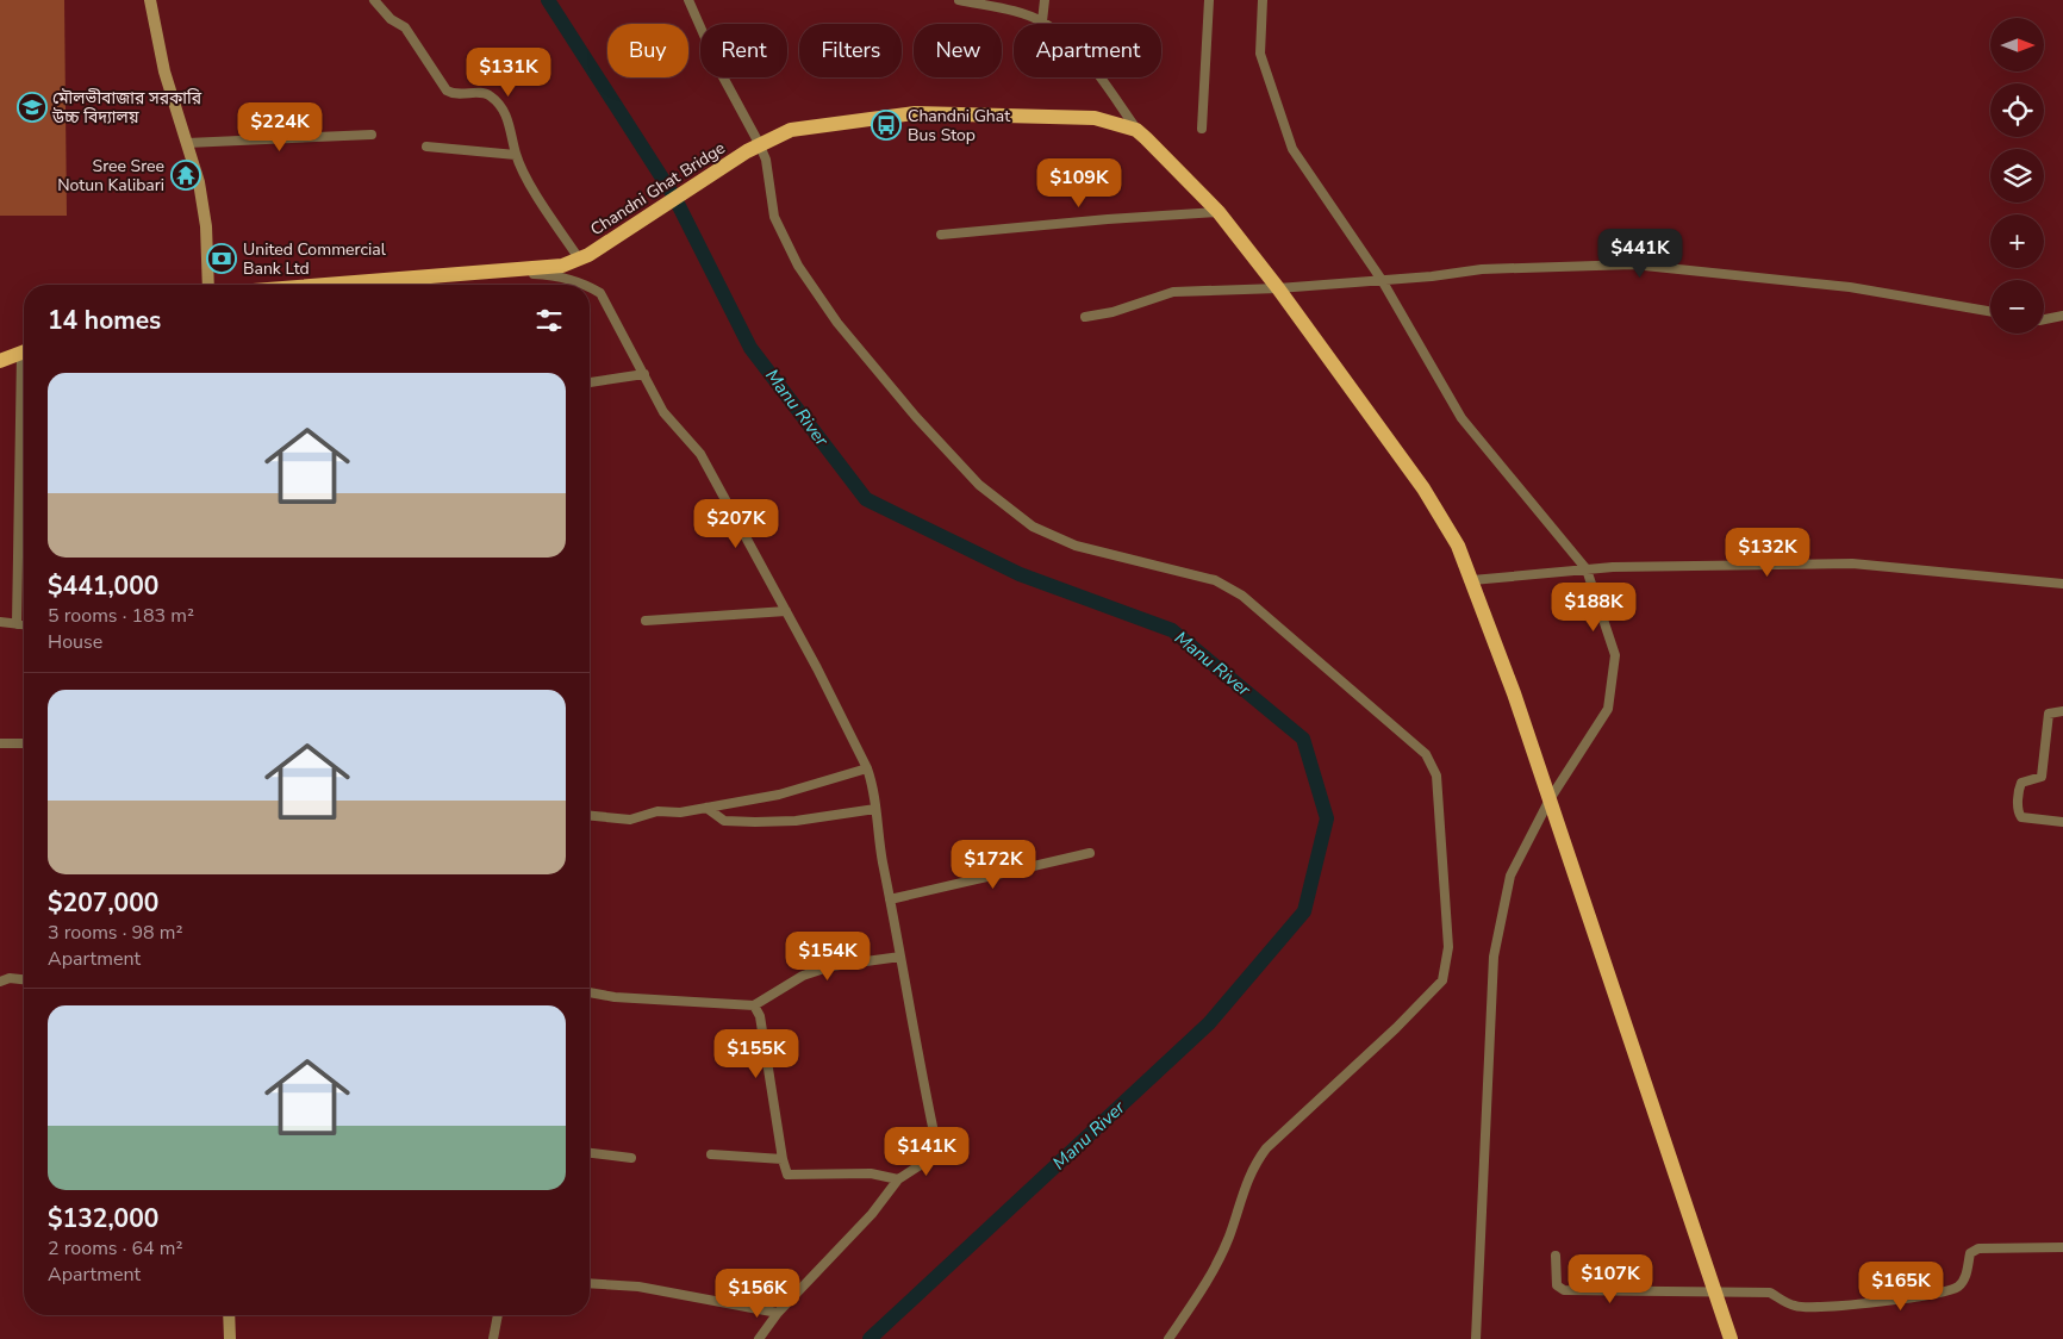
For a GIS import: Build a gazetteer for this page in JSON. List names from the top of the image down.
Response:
{
  "streets": {
    "highway": ["Chandni Ghat Bridge"]
  },
  "water": ["Manu River"],
  "places": {
    "school or university": ["মৌলভীবাজার সরকারি উচ্চ বিদ্যালয়"],
    "bus stop": ["Chandni Ghat Bus Stop"],
    "temple": ["Sree Sree Notun Kalibari"],
    "bank": ["United Commercial Bank Ltd"]
  },
  "north": "right",
  "page": {
    "map_buttons": ["+", "−"],
    "chip": [
      "Buy",
      "Rent",
      "Filters",
      "New",
      "Apartment"
    ],
    "price": [
      "$131K",
      "$224K",
      "$109K",
      "$441K",
      "$207K",
      "$132K",
      "$188K",
      "$172K",
      "$154K",
      "$155K",
      "$141K",
      "$107K",
      "$165K",
      "$156K"
    ],
    "heading": "14 homes",
    "list": [
      {
        "name": "$441,000",
        "note": "5 rooms · 183 m² · House"
      },
      {
        "name": "$207,000",
        "note": "3 rooms · 98 m² · Apartment"
      },
      {
        "name": "$132,000",
        "note": "2 rooms · 64 m² · Apartment"
      }
    ]
  }
}
